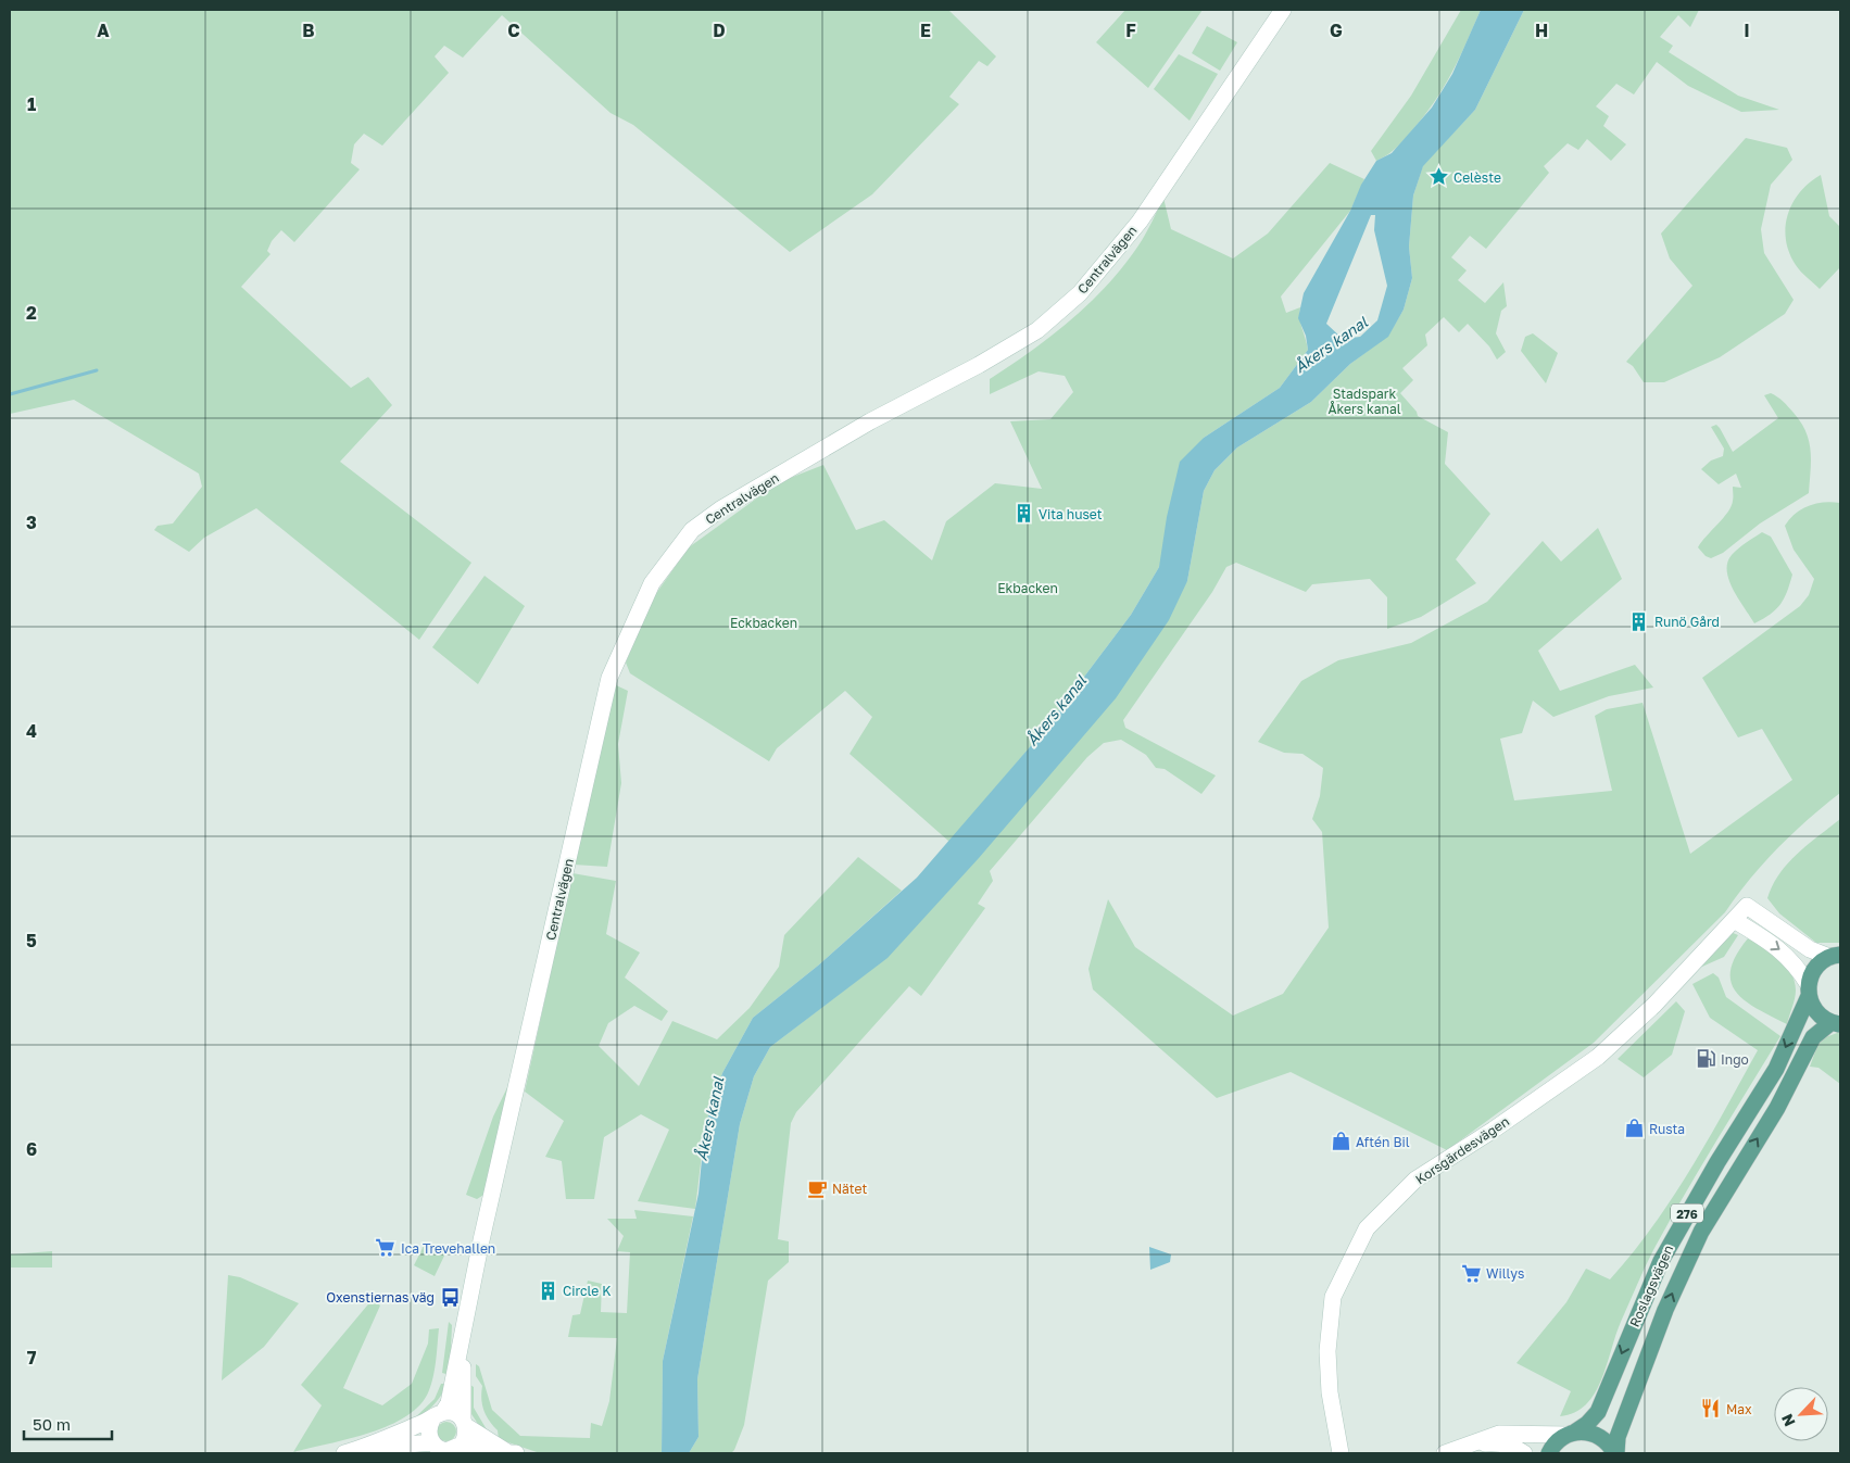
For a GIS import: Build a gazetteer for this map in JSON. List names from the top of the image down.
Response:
{
  "streets": {
    "main road": ["276", "Roslagsvägen"],
    "street": ["Centralvägen", "Korsgärdesvägen"]
  },
  "crossings": [
    ["Korsgärdesvägen", "276"],
    ["276", "Roslagsvägen"]
  ],
  "water": ["Åkers kanal"],
  "parks": ["Stadspark Åkers kanal", "Ekbacken", "Eckbacken"],
  "places": {
    "place": ["Celèste"],
    "building": ["Vita huset", "Runö Gård", "Circle K"],
    "fuel station": ["Ingo"],
    "shop": ["Rusta", "Aftén Bil"],
    "cafe": ["Nätet"],
    "supermarket": ["Ica Trevehallen", "Willys"],
    "bus stop": ["Oxenstiernas väg"],
    "restaurant": ["Max"]
  },
  "scale_bar": "50 m",
  "north": "bottom left",
  "grid": {
    "columns": [
      "A",
      "B",
      "C",
      "D",
      "E",
      "F",
      "G",
      "H",
      "I"
    ],
    "rows": [
      "1",
      "2",
      "3",
      "4",
      "5",
      "6",
      "7"
    ]
  }
}
